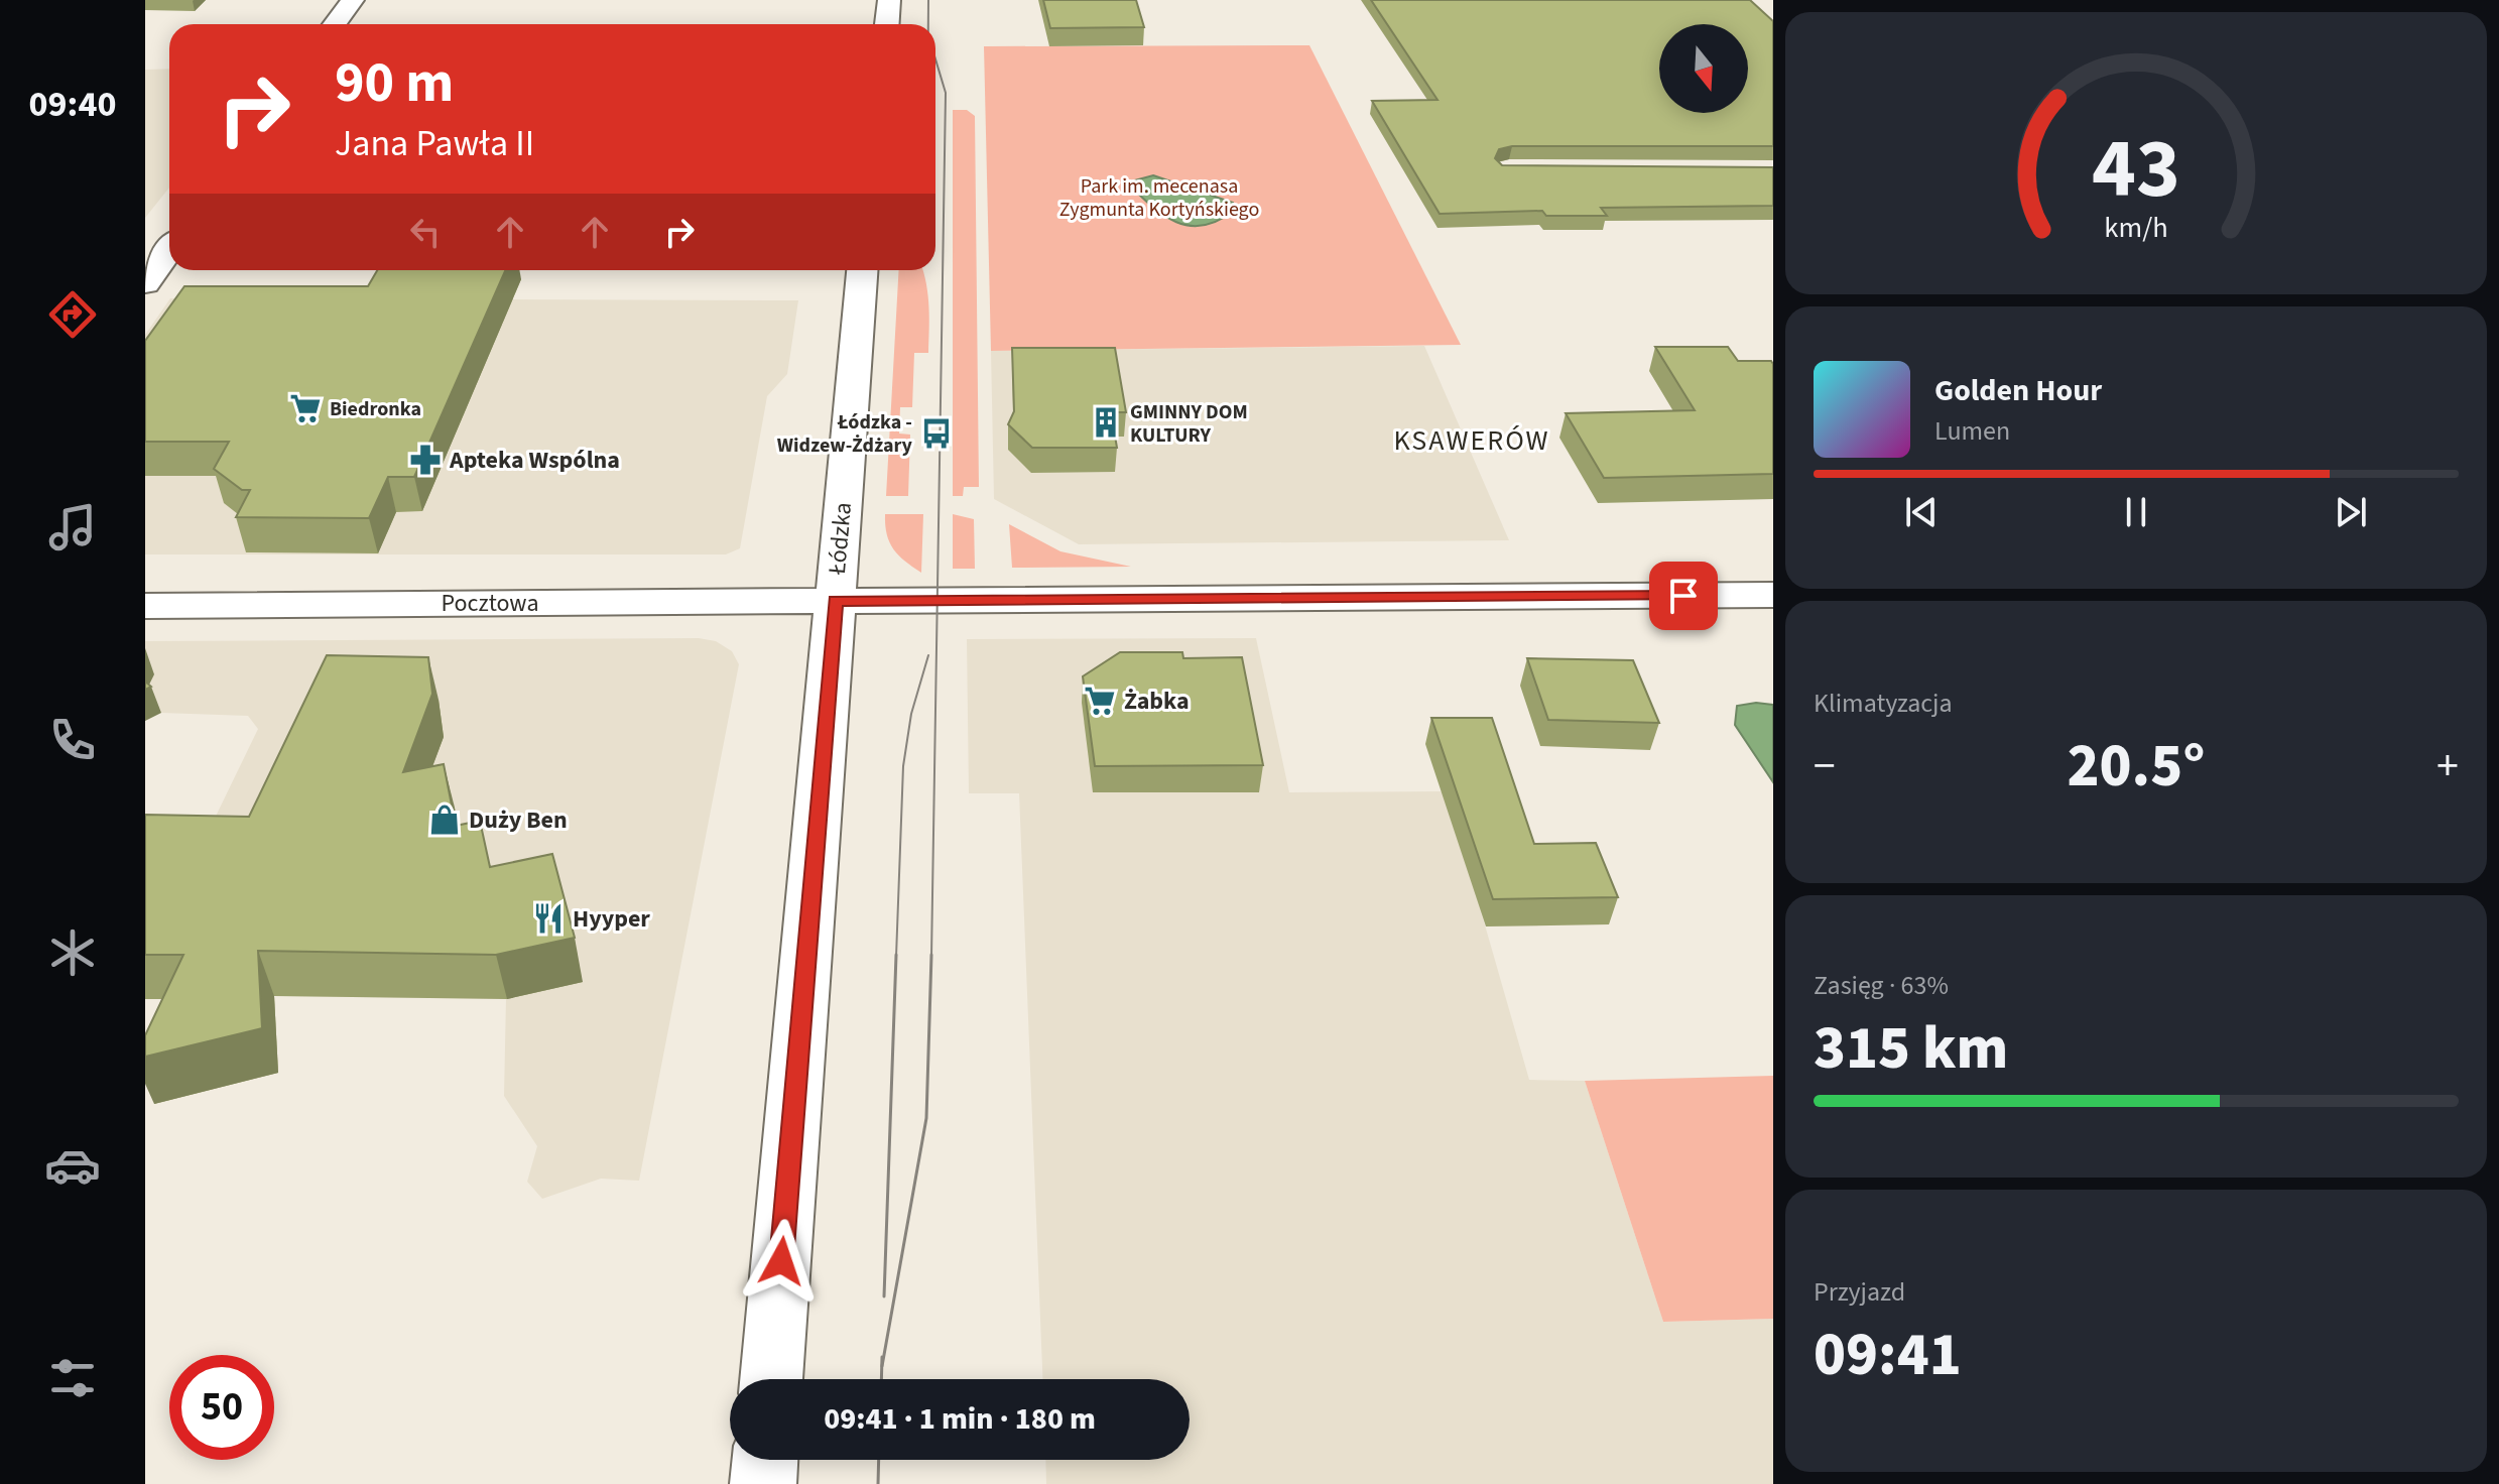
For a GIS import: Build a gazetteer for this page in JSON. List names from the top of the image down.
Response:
{
  "streets": {
    "street": ["Łódzka", "Pocztowa"]
  },
  "crossings": [
    ["Łódzka", "Pocztowa"]
  ],
  "districts": ["KSAWERÓW"],
  "parks": ["Park im. mecenasa Zygmunta Kortyńskiego"],
  "places": {
    "supermarket": ["Biedronka", "Żabka"],
    "building": ["GMINNY DOM KULTURY"],
    "bus stop": ["Łódzka - Widzew-Żdżary"],
    "pharmacy": ["Apteka Wspólna"],
    "shop": ["Duży Ben"],
    "restaurant": ["Hyyper"]
  },
  "north": "bottom",
  "page": {
    "tabs": "09:40",
    "turn": ["90 m", "Jana Pawła II"],
    "song": ["Golden Hour", "Lumen"],
    "tile": [
      "Klimatyzacja",
      ["Zasięg · 63%", "315 km"],
      ["Przyjazd", "09:41"]
    ],
    "heat": ["−", "20.5°", "+"],
    "limit": "50",
    "trip": "09:41 · 1 min · 180 m",
    "gauge": ["43", "km/h"]
  }
}
